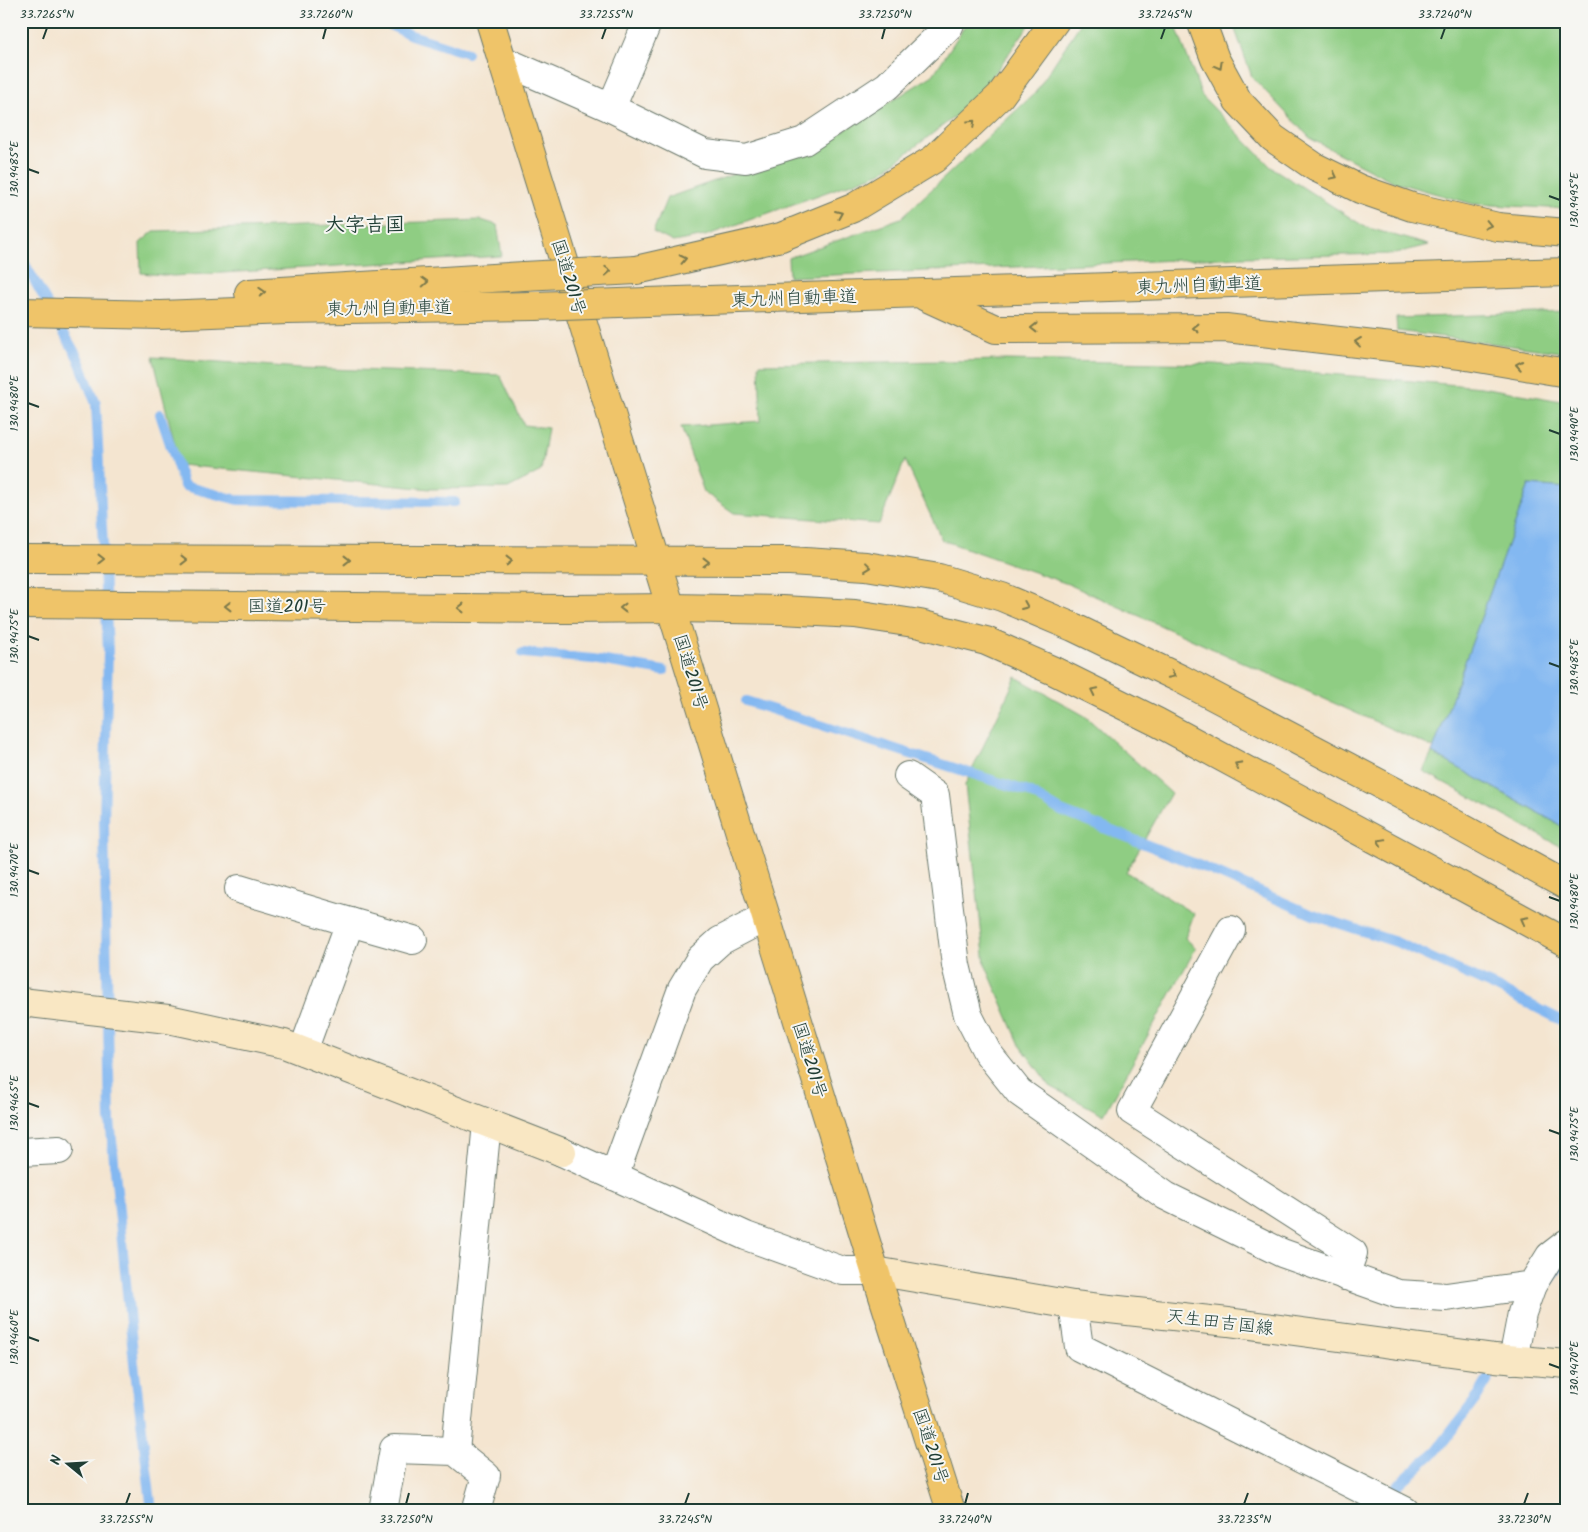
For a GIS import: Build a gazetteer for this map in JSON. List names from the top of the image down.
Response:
{
  "streets": {
    "highway": ["国道201号", "東九州自動車道"],
    "main road": ["天生田吉国線"]
  },
  "crossings": [
    ["国道201号", "天生田吉国線"]
  ],
  "districts": ["大字吉国"],
  "north": "left",
  "coordinates": [
    "33.7265°N",
    "33.7260°N",
    "33.7255°N",
    "33.7250°N",
    "33.7245°N",
    "33.7240°N",
    "130.9485°E",
    "130.9495°E",
    "130.9480°E",
    "130.9490°E",
    "130.9475°E",
    "130.9470°E",
    "130.9465°E",
    "130.9460°E",
    "33.7235°N",
    "33.7230°N"
  ]
}
